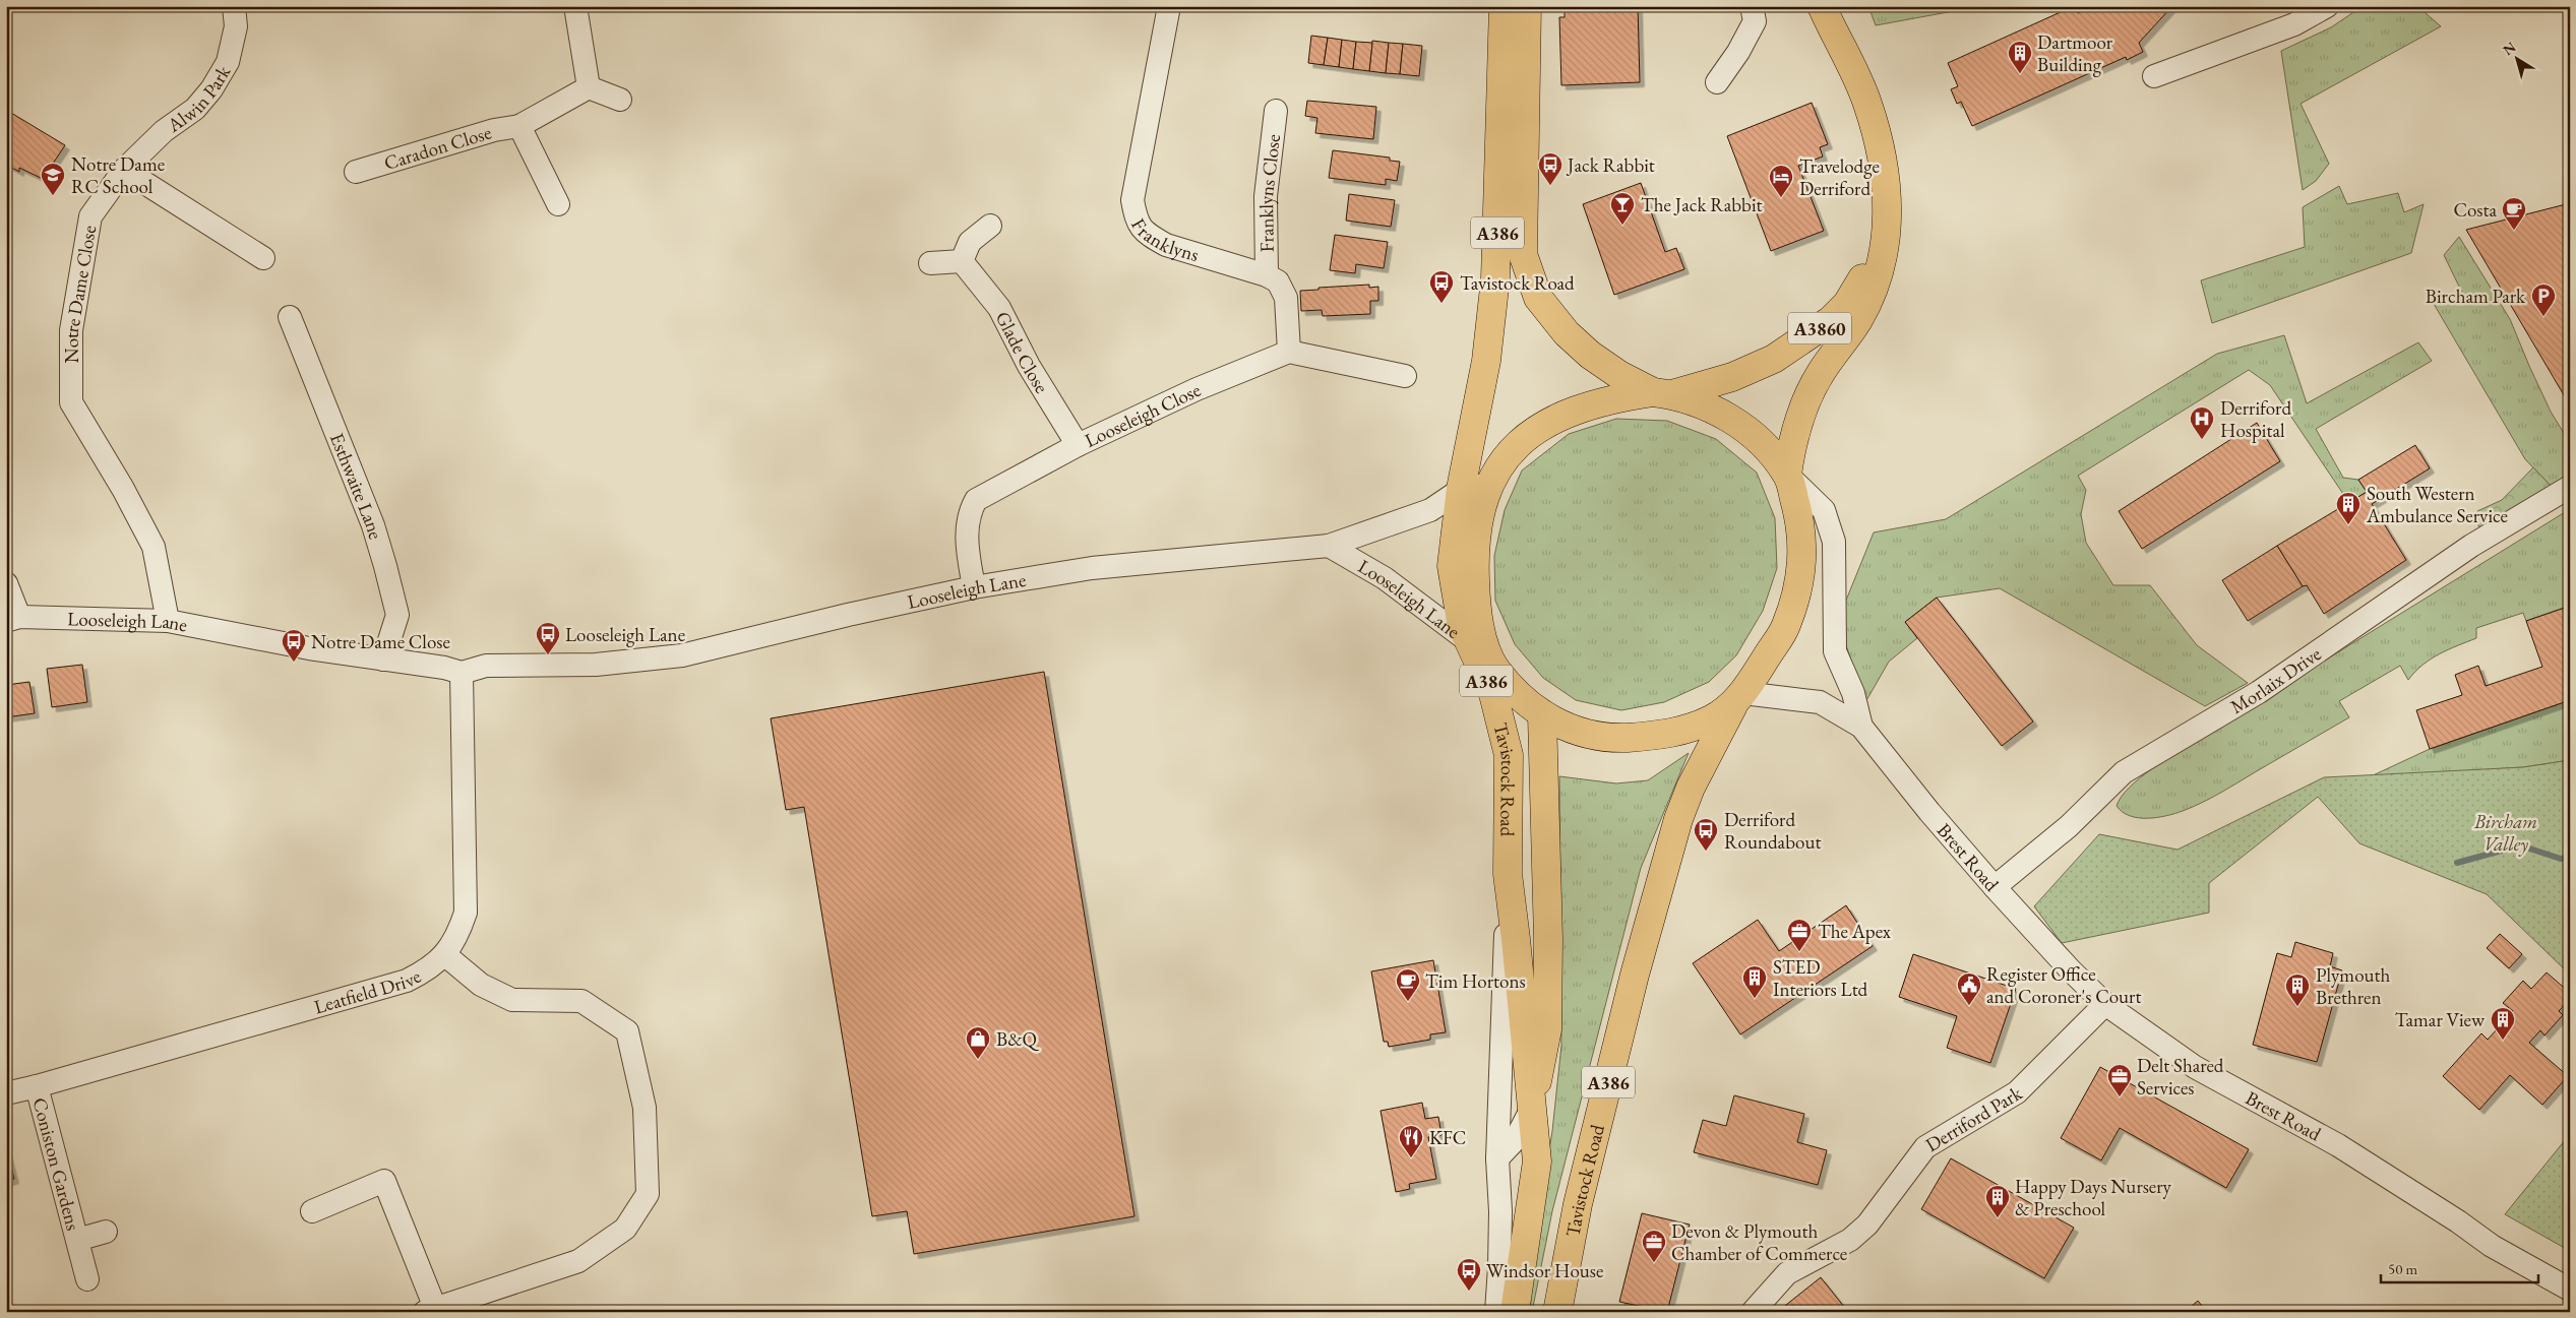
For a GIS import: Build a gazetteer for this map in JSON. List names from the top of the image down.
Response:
{
  "streets": {
    "main road": ["A386", "A3860", "Tavistock Road"],
    "street": [
      "Alwin Park",
      "Caradon Close",
      "Franklyns Close",
      "Franklyns",
      "Notre Dame Close",
      "Glade Close",
      "Looseleigh Close",
      "Esthwaite Lane",
      "Looseleigh Lane",
      "Morlaix Drive",
      "Brest Road",
      "Leatfield Drive",
      "Derriford Park",
      "Coniston Gardens"
    ]
  },
  "crossings": [
    ["Alwin Park", "Notre Dame Close"],
    ["Franklyns Close", "Franklyns"],
    ["A386", "A3860"],
    ["Franklyns", "Looseleigh Close"],
    ["Notre Dame Close", "Looseleigh Lane"],
    ["A3860", "Brest Road"],
    ["Glade Close", "Looseleigh Close"],
    ["Looseleigh Close", "Looseleigh Lane"],
    ["Esthwaite Lane", "Looseleigh Lane"],
    ["Looseleigh Lane", "Tavistock Road"],
    ["Looseleigh Lane", "Leatfield Drive"],
    ["Morlaix Drive", "Brest Road"],
    ["Tavistock Road", "Brest Road"],
    ["Brest Road", "Derriford Park"],
    ["Leatfield Drive", "Coniston Gardens"]
  ],
  "parks": ["Bircham Valley"],
  "places": {
    "building": [
      "Dartmoor Building",
      "South Western Ambulance Service",
      "STED Interiors Ltd",
      "Plymouth Brethren",
      "Tamar View",
      "Happy Days Nursery & Preschool"
    ],
    "bus stop": [
      "Jack Rabbit",
      "Tavistock Road",
      "Looseleigh Lane",
      "Notre Dame Close",
      "Derriford Roundabout",
      "Windsor House"
    ],
    "school or university": ["Notre Dame RC School"],
    "hotel": ["Travelodge Derriford"],
    "bar": ["The Jack Rabbit"],
    "cafe": ["Costa", "Tim Hortons"],
    "parking": ["Bircham Park"],
    "hospital": ["Derriford Hospital"],
    "office": ["The Apex", "Delt Shared Services", "Devon & Plymouth Chamber of Commerce"],
    "public building": ["Register Office and Coroner's Court"],
    "shop": ["B&Q"],
    "restaurant": ["KFC"]
  },
  "scale_bar": "50 m",
  "north": "top left"
}
